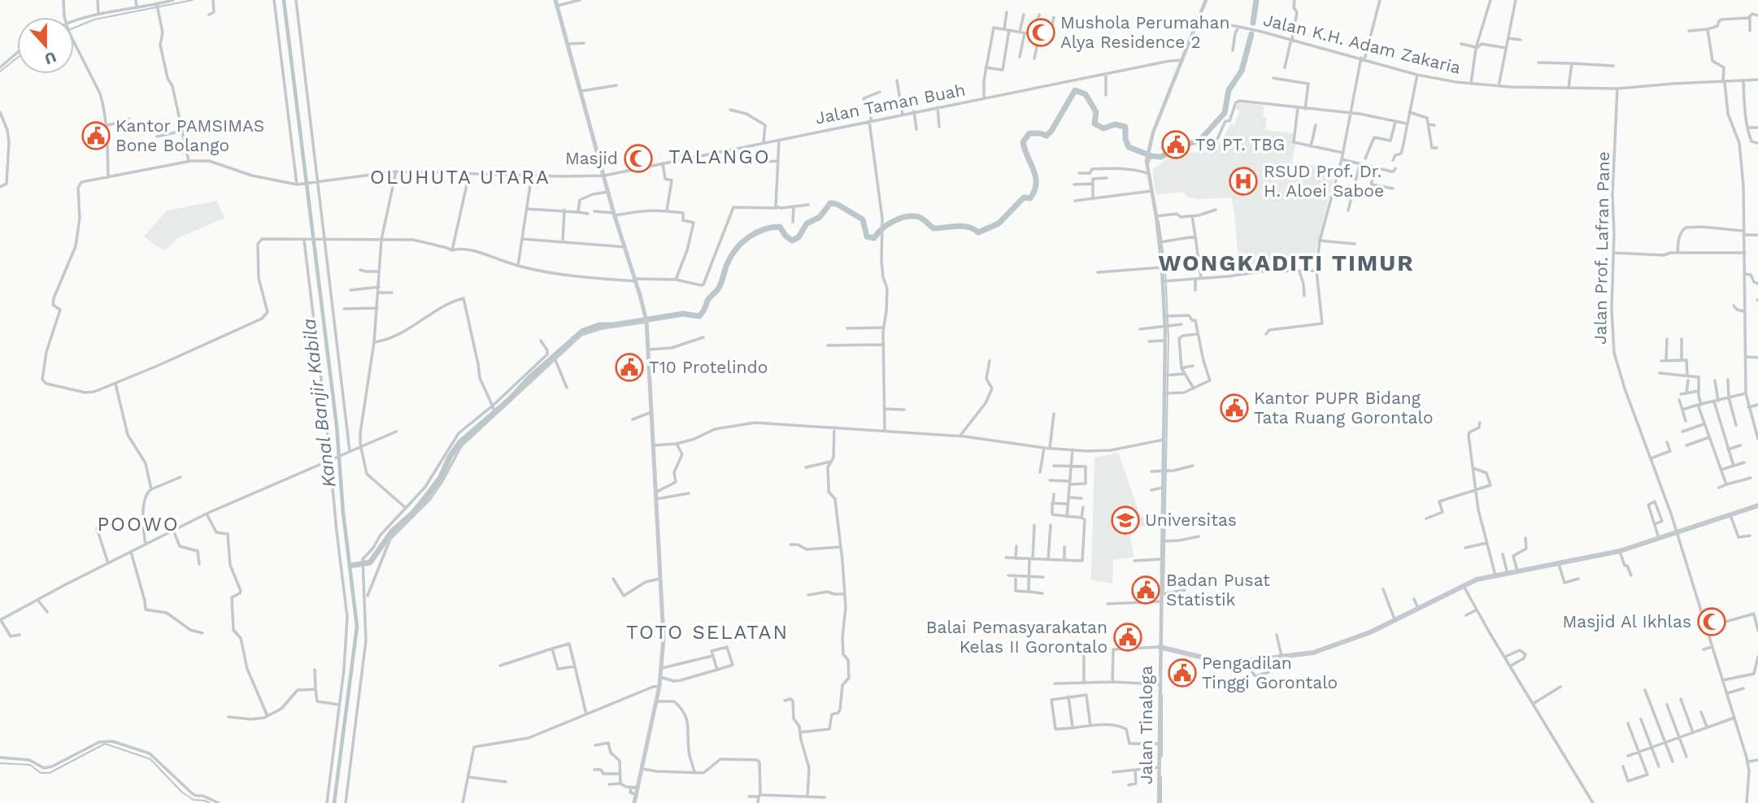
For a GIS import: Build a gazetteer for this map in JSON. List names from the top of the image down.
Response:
{
  "streets": {
    "street": [
      "Jalan K.H. Adam Zakaria",
      "Jalan Taman Buah",
      "Jalan Prof. Lafran Pane",
      "Jalan Tinaloga"
    ]
  },
  "crossings": [
    ["Jalan K.H. Adam Zakaria", "Jalan Prof. Lafran Pane"],
    ["Jalan K.H. Adam Zakaria", "Jalan Tinaloga"],
    ["Jalan Taman Buah", "Jalan Tinaloga"]
  ],
  "districts": [
    "TALANGO",
    "OLUHUTA UTARA",
    "WONGKADITI TIMUR",
    "POOWO",
    "TOTO SELATAN"
  ],
  "water": ["Kanal Banjir Kabila"],
  "places": {
    "mosque": ["Mushola Perumahan Alya Residence 2", "Masjid", "Masjid Al Ikhlas"],
    "public building": [
      "Kantor PAMSIMAS Bone Bolango",
      "T9 PT. TBG",
      "T10 Protelindo",
      "Kantor PUPR Bidang Tata Ruang Gorontalo",
      "Badan Pusat Statistik",
      "Balai Pemasyarakatan Kelas II Gorontalo",
      "Pengadilan Tinggi Gorontalo"
    ],
    "hospital": ["RSUD Prof. Dr. H. Aloei Saboe"],
    "school or university": ["Universitas"]
  },
  "north": "bottom"
}
